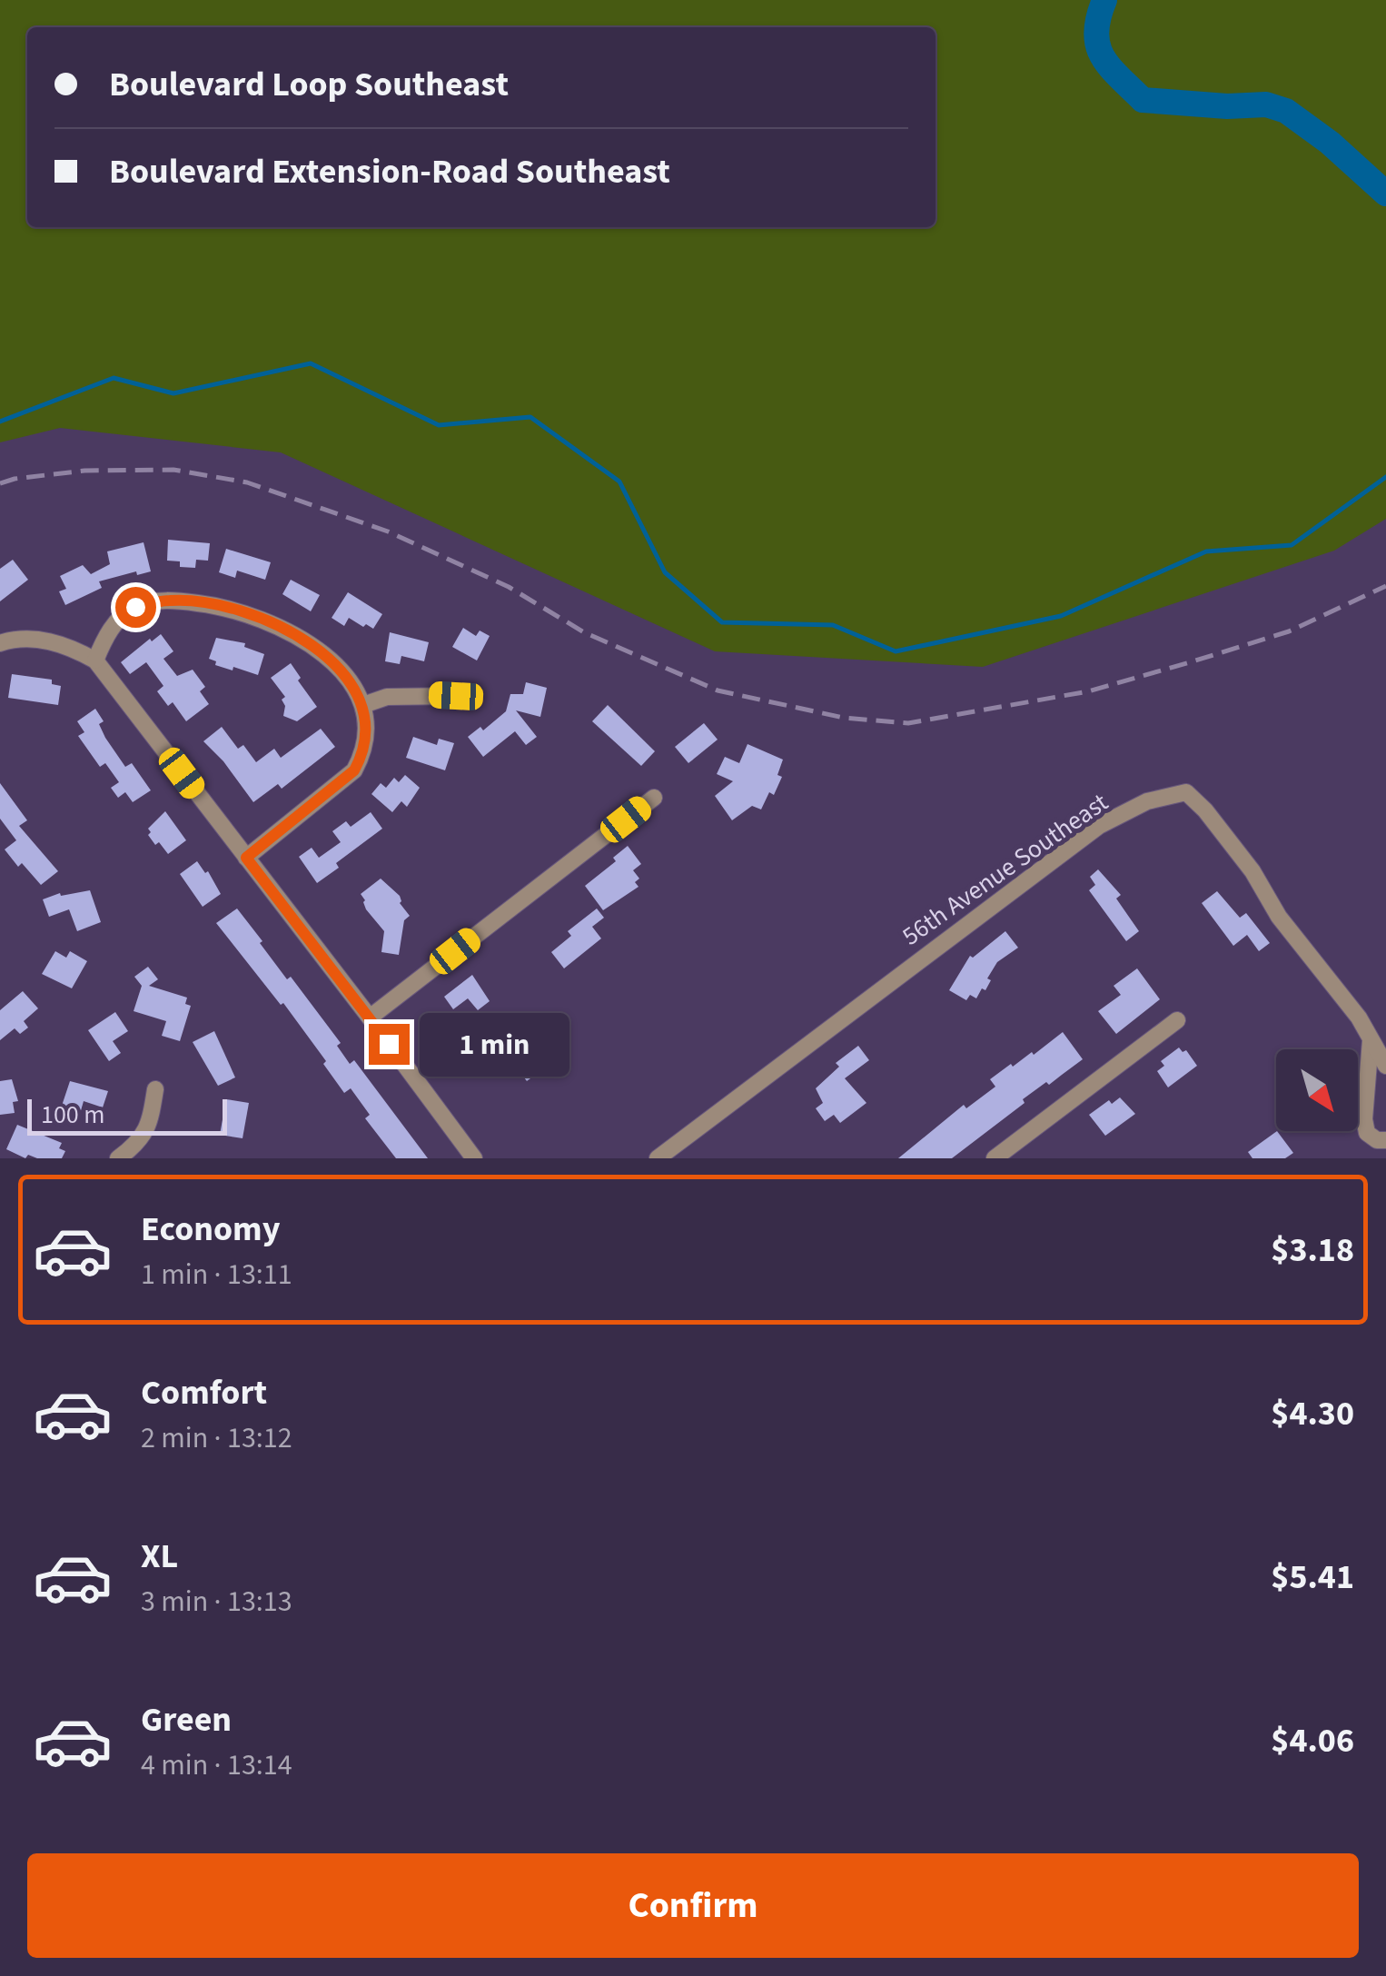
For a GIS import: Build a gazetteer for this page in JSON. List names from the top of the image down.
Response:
{
  "streets": {
    "street": ["56th Avenue Southeast"]
  },
  "scale_bar": "100 m",
  "north": "bottom right",
  "page": {
    "banner": ["Boulevard Loop Southeast", "Boulevard Extension-Road Southeast"],
    "bubble": "1 min",
    "scale": "100 m",
    "list": [
      {
        "name": "Economy",
        "note": "1 min · 13:11",
        "value": "$3.18"
      },
      {
        "name": "Comfort",
        "note": "2 min · 13:12",
        "value": "$4.30"
      },
      {
        "name": "XL",
        "note": "3 min · 13:13",
        "value": "$5.41"
      },
      {
        "name": "Green",
        "note": "4 min · 13:14",
        "value": "$4.06"
      }
    ],
    "buttons": "Confirm"
  }
}
